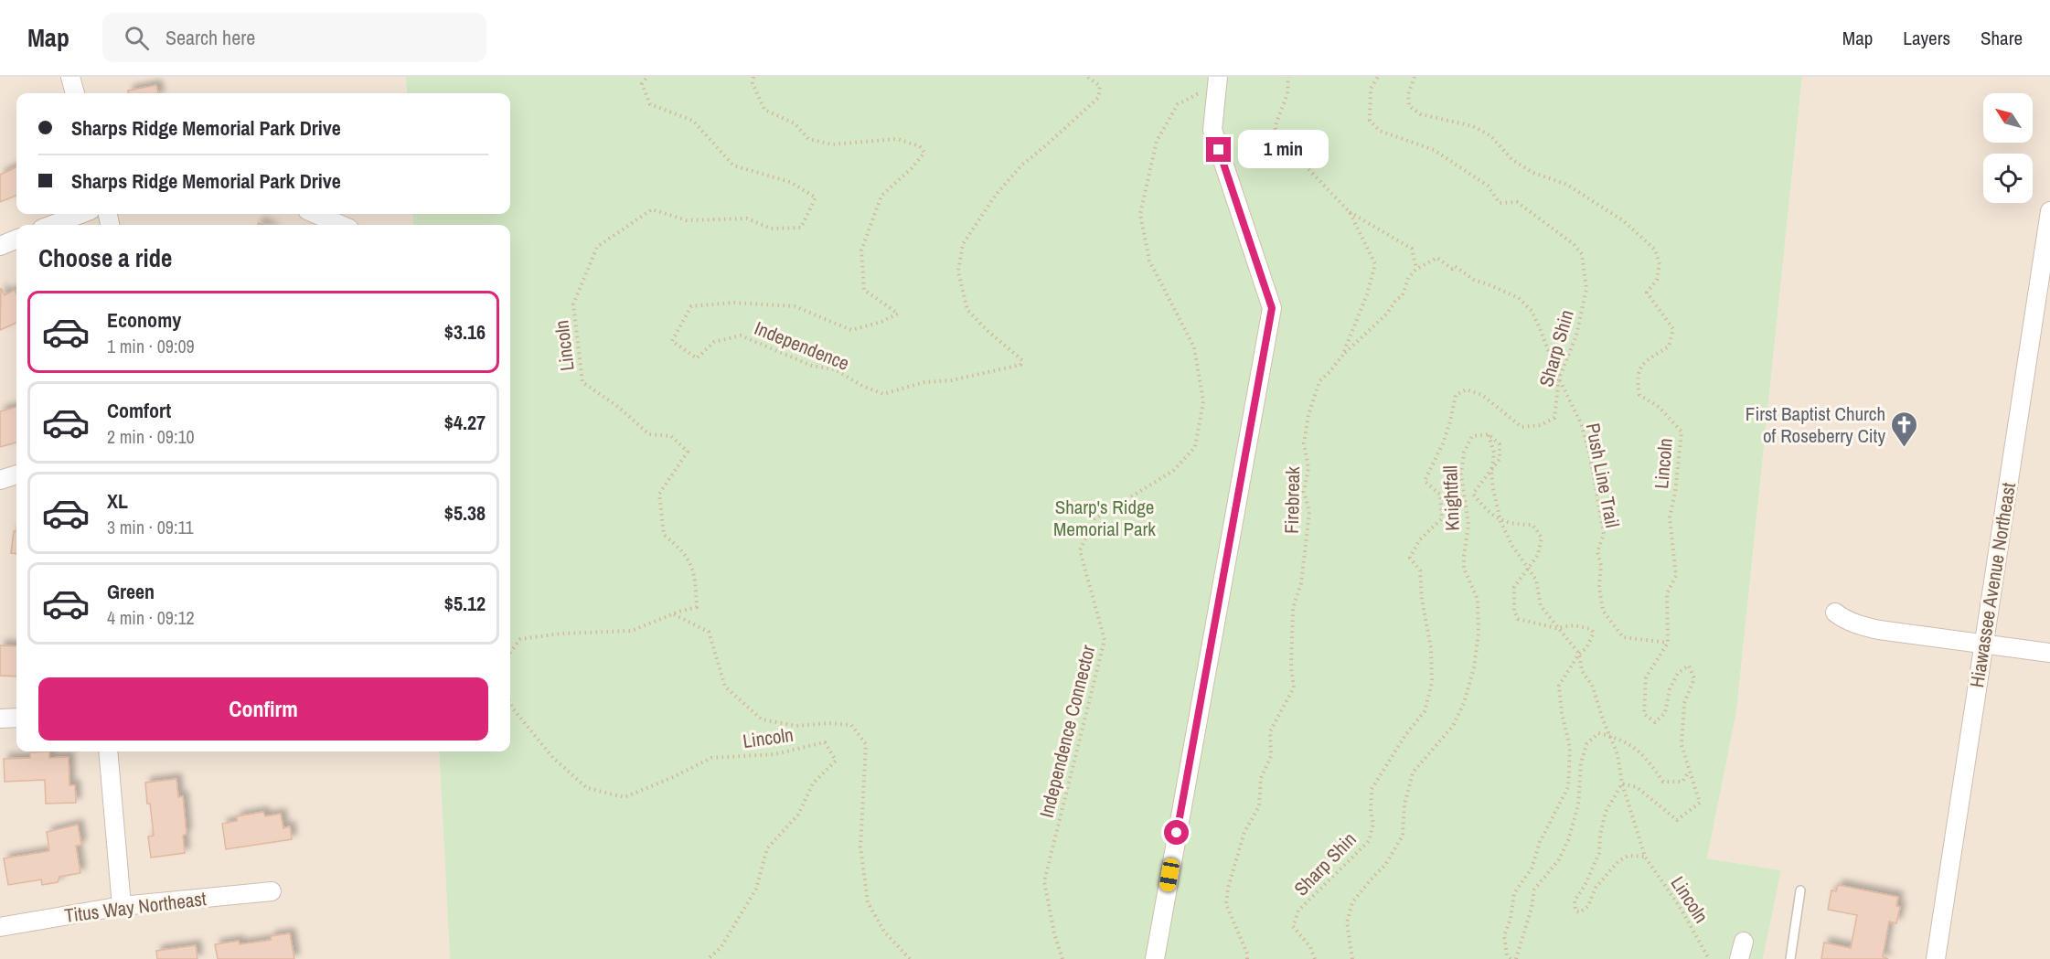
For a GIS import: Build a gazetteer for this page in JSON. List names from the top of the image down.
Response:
{
  "streets": {
    "street": ["Hiawassee Avenue Northeast", "Titus Way Northeast"],
    "path": [
      "Lincoln",
      "Independence",
      "Sharp Shin",
      "Push Line Trail",
      "Knightfall",
      "Firebreak",
      "Independence Connector"
    ]
  },
  "crossings": [
    ["Lincoln", "Push Line Trail"],
    ["Sharp Shin", "Push Line Trail"]
  ],
  "parks": ["Sharp's Ridge Memorial Park"],
  "places": {
    "church": ["First Baptist Church of Roseberry City"]
  },
  "north": "top left",
  "page": {
    "header": "Map",
    "search": "Search here",
    "nav": ["Map", "Layers", "Share"],
    "banner": ["Sharps Ridge Memorial Park Drive", "Sharps Ridge Memorial Park Drive"],
    "bubble": "1 min",
    "heading": "Choose a ride",
    "list": [
      {
        "name": "Economy",
        "note": "1 min · 09:09",
        "value": "$3.16"
      },
      {
        "name": "Comfort",
        "note": "2 min · 09:10",
        "value": "$4.27"
      },
      {
        "name": "XL",
        "note": "3 min · 09:11",
        "value": "$5.38"
      },
      {
        "name": "Green",
        "note": "4 min · 09:12",
        "value": "$5.12"
      }
    ],
    "buttons": "Confirm"
  }
}
